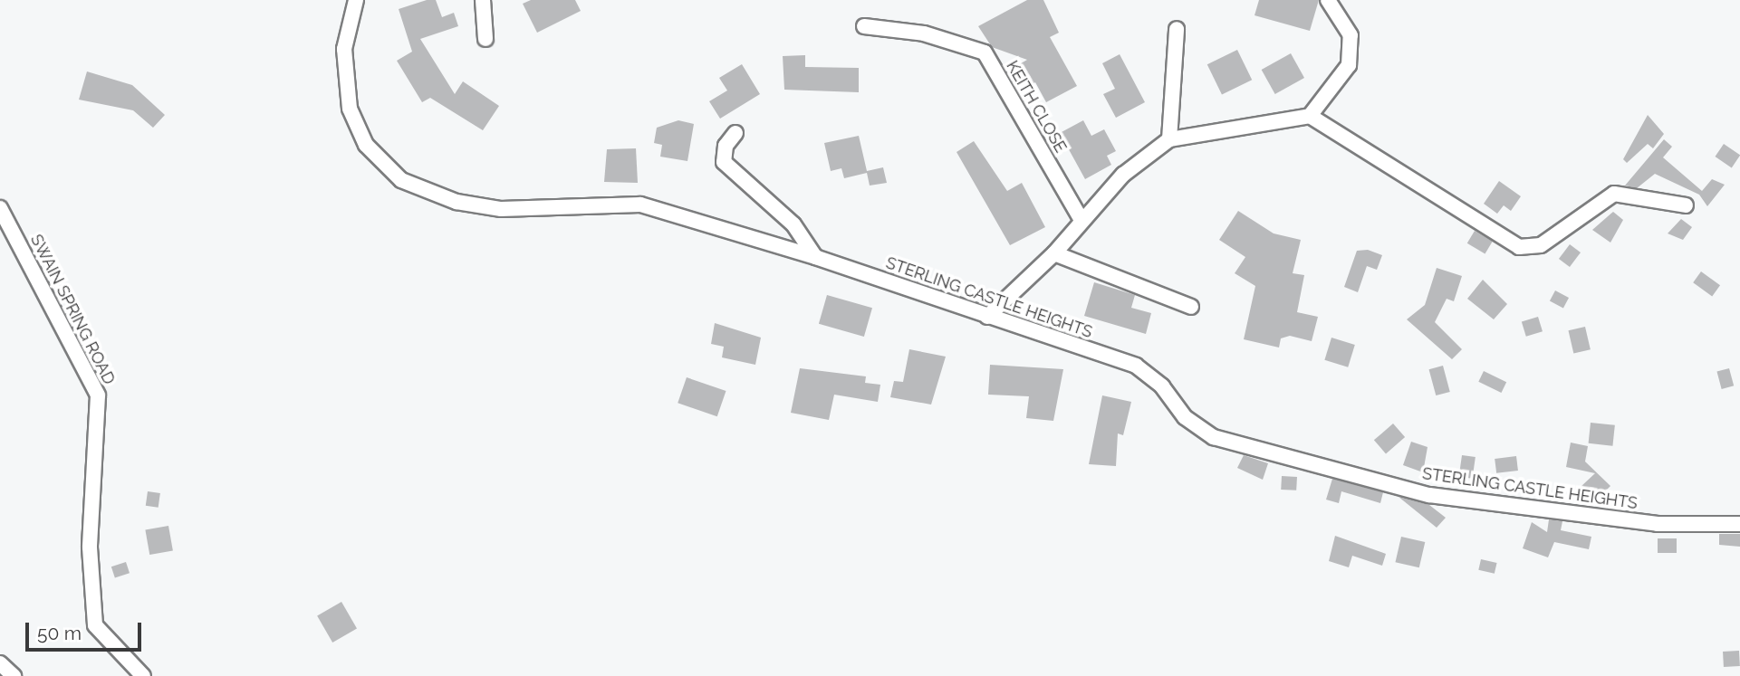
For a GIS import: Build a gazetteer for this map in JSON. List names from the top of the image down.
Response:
{
  "streets": {
    "street": ["KEITH CLOSE", "STERLING CASTLE HEIGHTS", "SWAIN SPRING ROAD"]
  },
  "scale_bar": "50 m"
}
